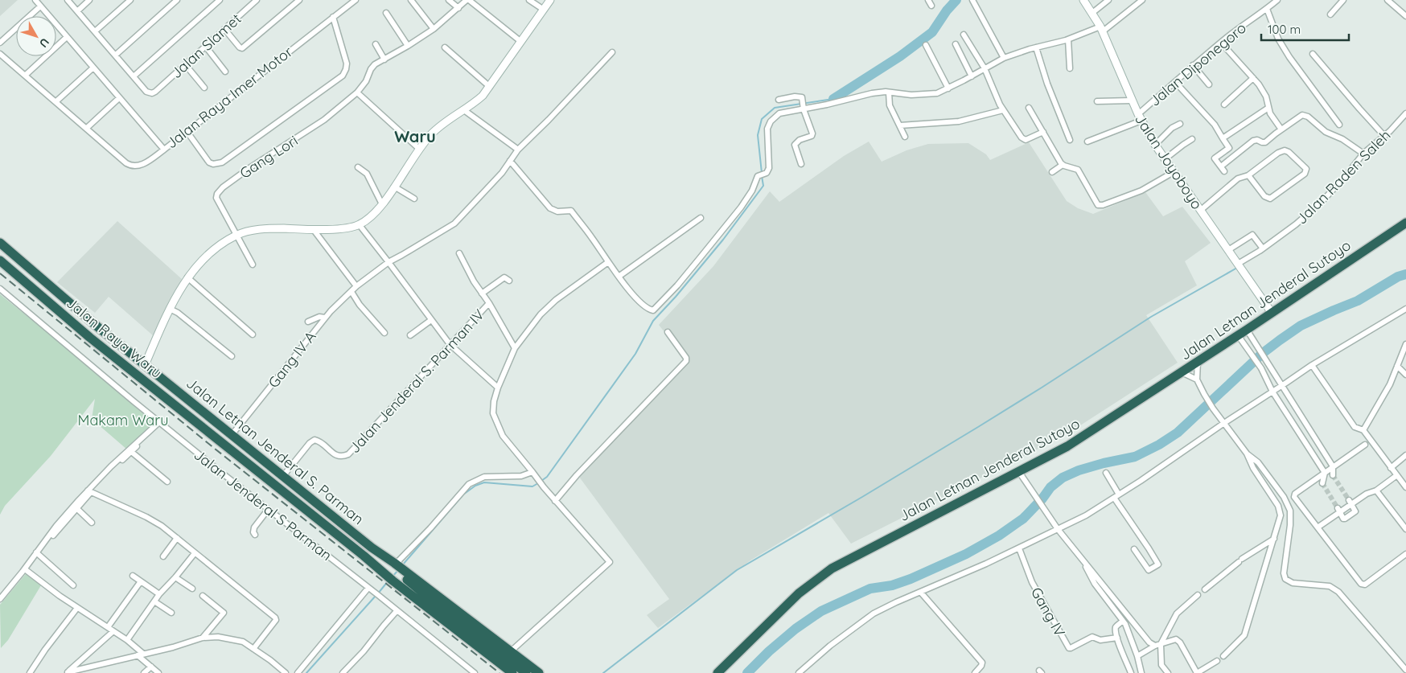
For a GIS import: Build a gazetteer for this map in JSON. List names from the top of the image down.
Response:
{
  "streets": {
    "highway": ["Jalan Letnan Jenderal Sutoyo", "Jalan Raya Waru", "Jalan Letnan Jenderal S. Parman"],
    "street": [
      "Jalan Slamet",
      "Jalan Diponegoro",
      "Jalan Raya Imer Motor",
      "Gang Lori",
      "Jalan Joyoboyo",
      "Jalan Raden Saleh",
      "Gang IV A",
      "Jalan Jenderal S. Parman IV",
      "Jalan Jenderal S Parman",
      "Gang IV"
    ]
  },
  "crossings": [
    ["Jalan Diponegoro", "Jalan Joyoboyo"],
    ["Jalan Joyoboyo", "Jalan Raden Saleh"],
    ["Jalan Joyoboyo", "Jalan Letnan Jenderal Sutoyo"],
    ["Jalan Raya Waru", "Jalan Letnan Jenderal S. Parman"],
    ["Gang IV A", "Jalan Letnan Jenderal S. Parman"],
    ["Jalan Jenderal S. Parman IV", "Jalan Letnan Jenderal S. Parman"]
  ],
  "districts": ["Waru"],
  "parks": ["Makam Waru"],
  "scale_bar": "100 m",
  "north": "bottom right"
}
